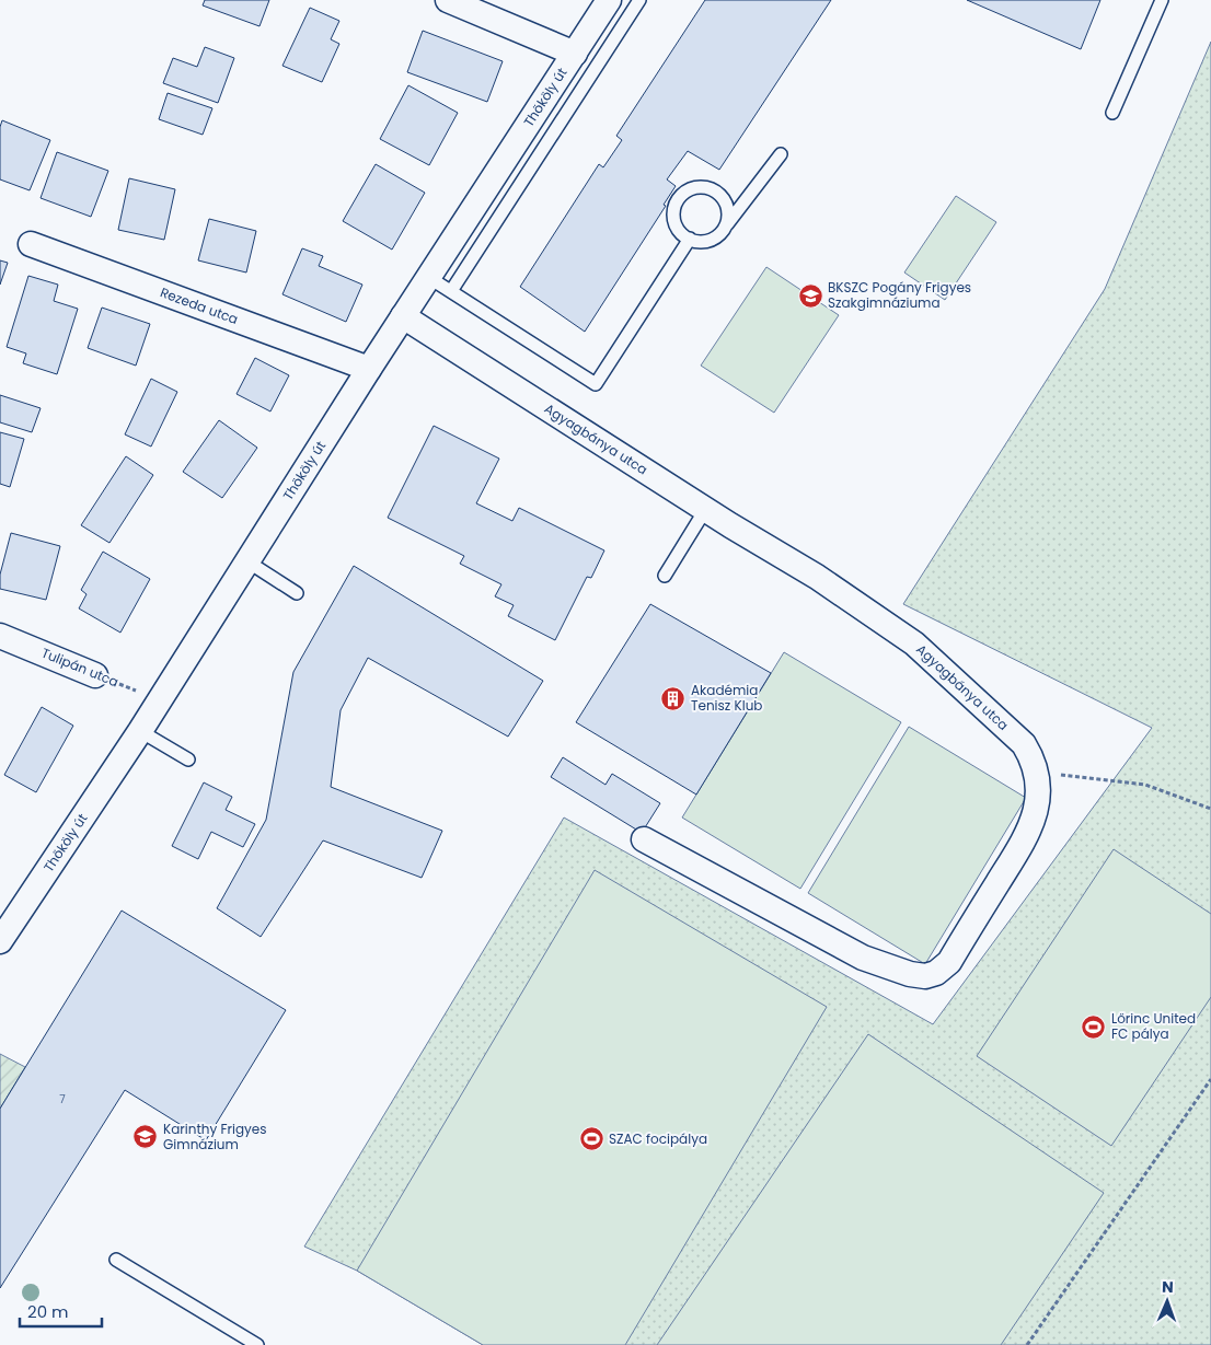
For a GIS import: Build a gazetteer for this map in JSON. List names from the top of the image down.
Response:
{
  "streets": {
    "street": [
      "Thököly út",
      "Rezeda utca",
      "Agyagbánya utca",
      "Tulipán utca"
    ]
  },
  "crossings": [
    ["Thököly út", "Rezeda utca"],
    ["Thököly út", "Agyagbánya utca"],
    ["Thököly út", "Tulipán utca"]
  ],
  "places": {
    "school or university": ["BKSZC Pogány Frigyes Szakgimnáziuma", "Karinthy Frigyes Gimnázium"],
    "building": ["Akadémia Tenisz Klub"],
    "sports": ["Lőrinc United FC pálya", "SZAC focipálya"]
  },
  "house_numbers": ["7"],
  "scale_bar": "20 m",
  "north": "top"
}
